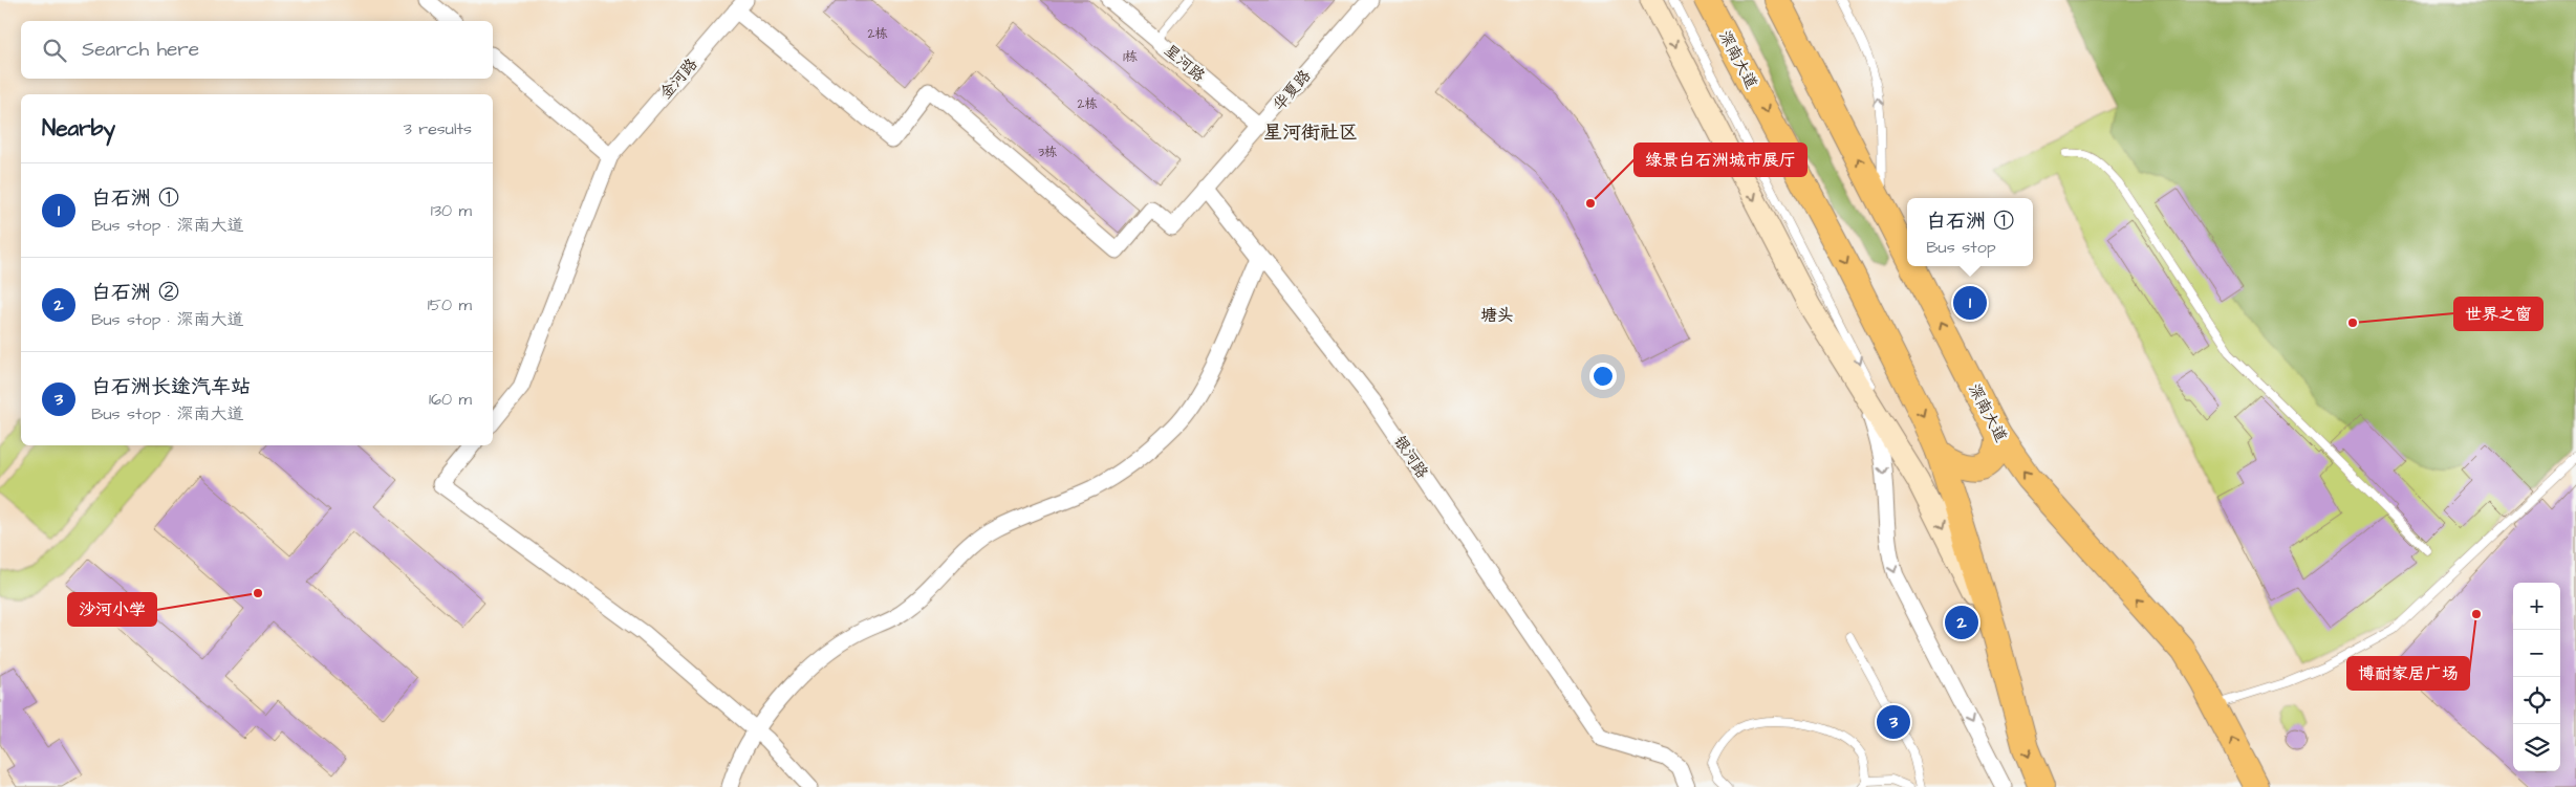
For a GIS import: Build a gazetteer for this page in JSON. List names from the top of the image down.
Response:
{
  "streets": {
    "main road": ["深南大道"],
    "street": [
      "星河路",
      "金河路",
      "华夏路",
      "银河路"
    ]
  },
  "crossings": [
    ["星河路", "华夏路"],
    ["金河路", "华夏路"],
    ["华夏路", "银河路"]
  ],
  "districts": ["星河街社区", "塘头"],
  "places": [
    "绿景白石洲城市展厅",
    "世界之窗",
    "沙河小学",
    "博耐家居广场"
  ],
  "house_numbers": [
    "2栋",
    "1栋",
    "2栋",
    "3栋"
  ],
  "page": {
    "search": "Search here",
    "heading": ["Nearby", "3 results"],
    "list": [
      {
        "mark": "1",
        "name": "白石洲 ①",
        "note": "Bus stop · 深南大道",
        "value": "130 m"
      },
      {
        "mark": "2",
        "name": "白石洲 ②",
        "note": "Bus stop · 深南大道",
        "value": "150 m"
      },
      {
        "mark": "3",
        "name": "白石洲长途汽车站",
        "note": "Bus stop · 深南大道",
        "value": "160 m"
      }
    ],
    "popup": ["白石洲 ①", "Bus stop"],
    "pins": ["1", "2", "3"],
    "map_buttons": ["+", "−"]
  }
}
